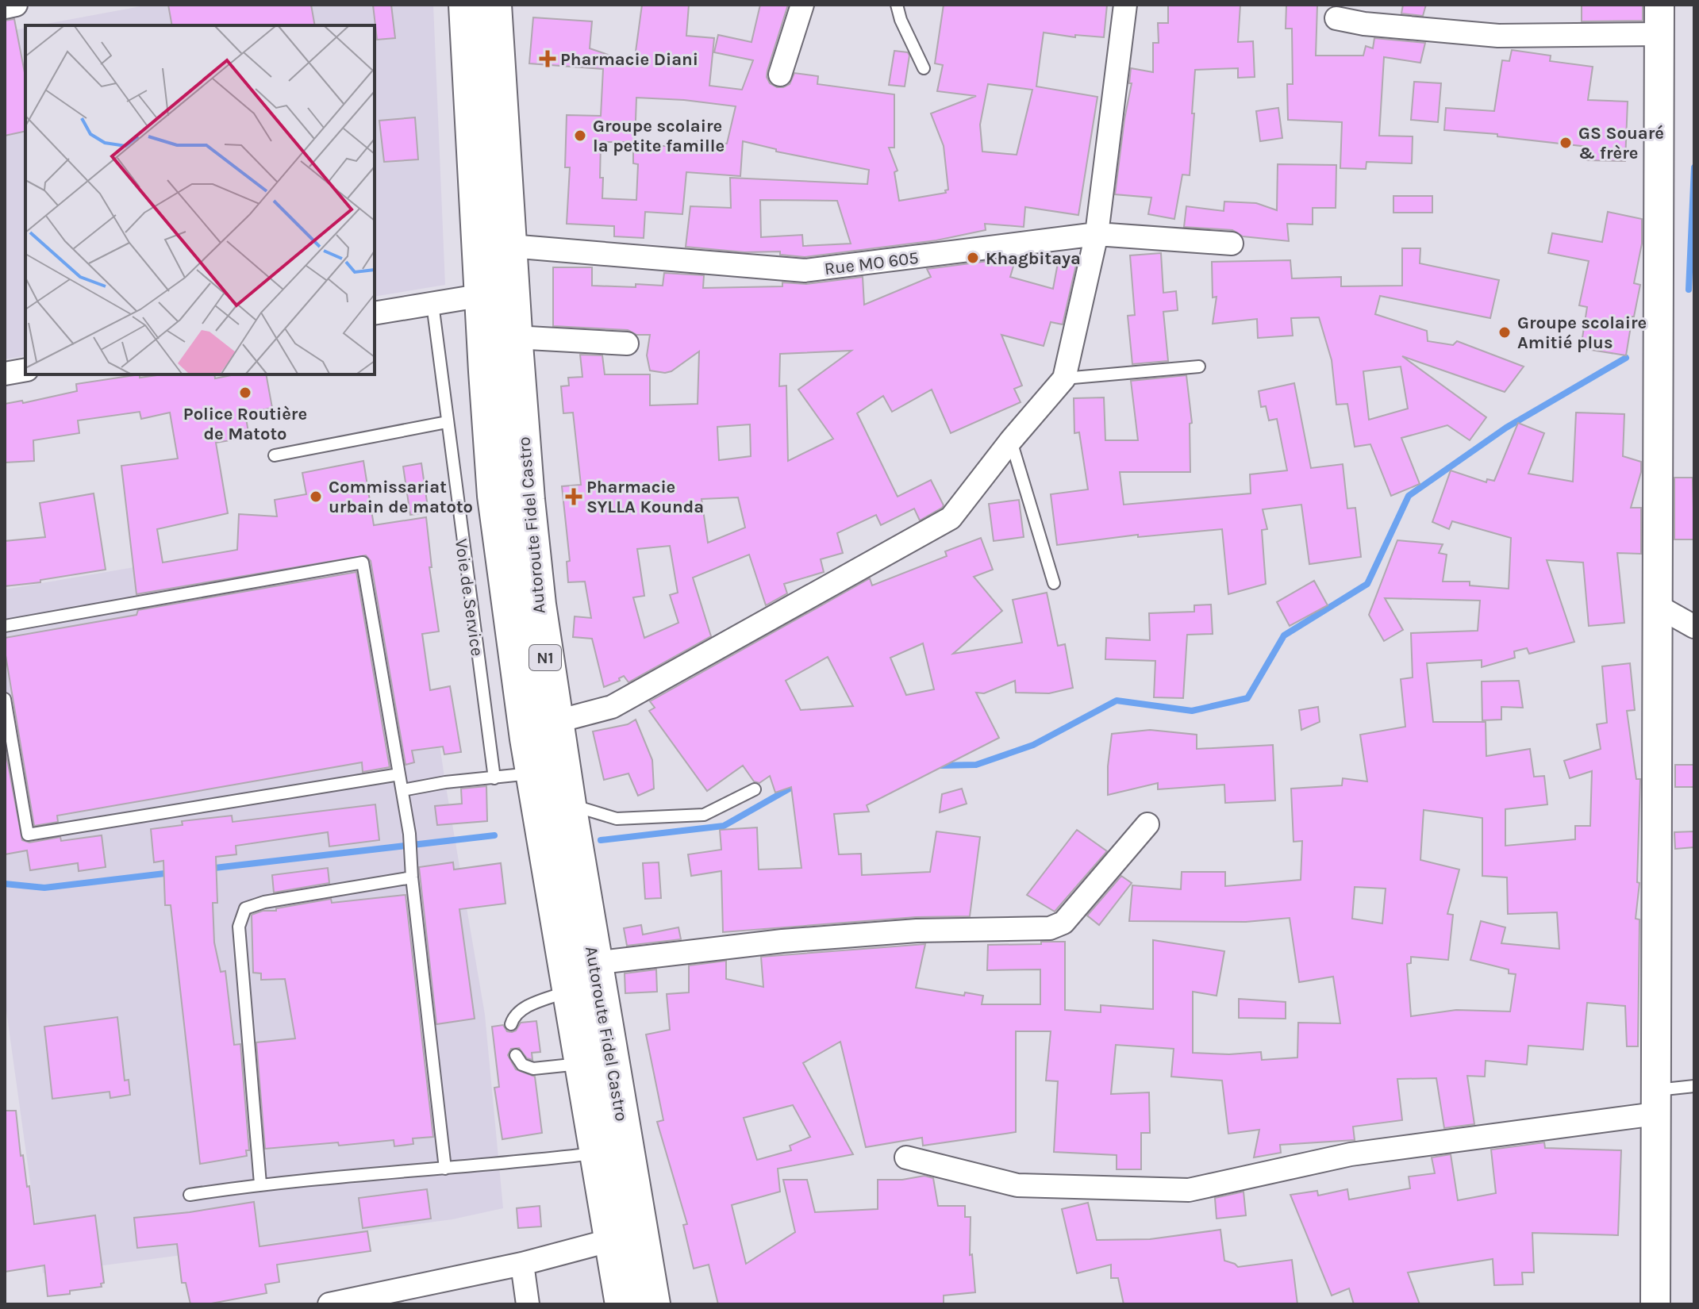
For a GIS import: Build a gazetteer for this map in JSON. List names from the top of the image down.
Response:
{
  "streets": {
    "highway": ["Autoroute Fidel Castro", "N1"],
    "street": ["Rue MO 605"],
    "lane": ["Voie de Service"]
  },
  "crossings": [
    ["Rue MO 605", "Autoroute Fidel Castro"]
  ],
  "places": {
    "health": ["Pharmacie Diani", "Pharmacie SYLLA Kounda"],
    "other": [
      "Groupe scolaire la petite famille",
      "GS Souaré & frère",
      "Khagbitaya",
      "Groupe scolaire Amitié plus",
      "Police Routière de Matoto",
      "Commissariat urbain de matoto"
    ]
  }
}
